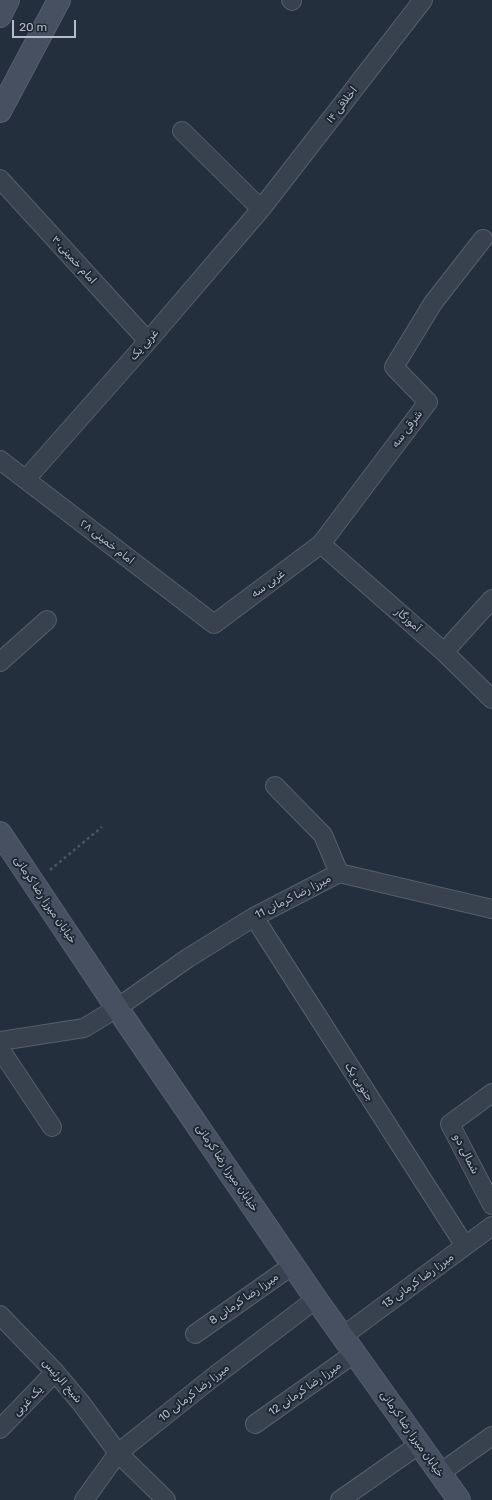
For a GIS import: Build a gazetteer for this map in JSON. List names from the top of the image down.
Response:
{
  "streets": {
    "main road": ["خیابان میرزا رضا کرمانی"],
    "street": [
      "اخلاقی ۱۴",
      "امام خمینی۳۰",
      "غربی یک",
      "شرقی سه",
      "امام خمینی ۲۸",
      "غربی سه",
      "آموزگار",
      "میرزا رضا کرمانی 11",
      "جنوبی یک",
      "شمالی دو",
      "میرزا رضا کرمانی 13",
      "میرزا رضا کرمانی 8",
      "شیخ الرئیس",
      "میرزا رضا کرمانی 12",
      "میرزا رضا کرمانی 10",
      "یک غربی"
    ]
  },
  "crossings": [
    ["اخلاقی ۱۴", "غربی یک"],
    ["امام خمینی۳۰", "غربی یک"],
    ["غربی یک", "امام خمینی ۲۸"],
    ["شرقی سه", "غربی سه"],
    ["شرقی سه", "آموزگار"],
    ["امام خمینی ۲۸", "غربی سه"],
    ["غربی سه", "آموزگار"],
    ["میرزا رضا کرمانی 11", "خیابان میرزا رضا کرمانی"],
    ["میرزا رضا کرمانی 11", "جنوبی یک"],
    ["خیابان میرزا رضا کرمانی", "میرزا رضا کرمانی 13"],
    ["خیابان میرزا رضا کرمانی", "میرزا رضا کرمانی 8"],
    ["خیابان میرزا رضا کرمانی", "میرزا رضا کرمانی 12"],
    ["خیابان میرزا رضا کرمانی", "میرزا رضا کرمانی 10"],
    ["جنوبی یک", "میرزا رضا کرمانی 13"],
    ["میرزا رضا کرمانی 13", "میرزا رضا کرمانی 12"],
    ["شیخ الرئیس", "میرزا رضا کرمانی 10"],
    ["شیخ الرئیس", "یک غربی"]
  ],
  "scale_bar": "20 m"
}
